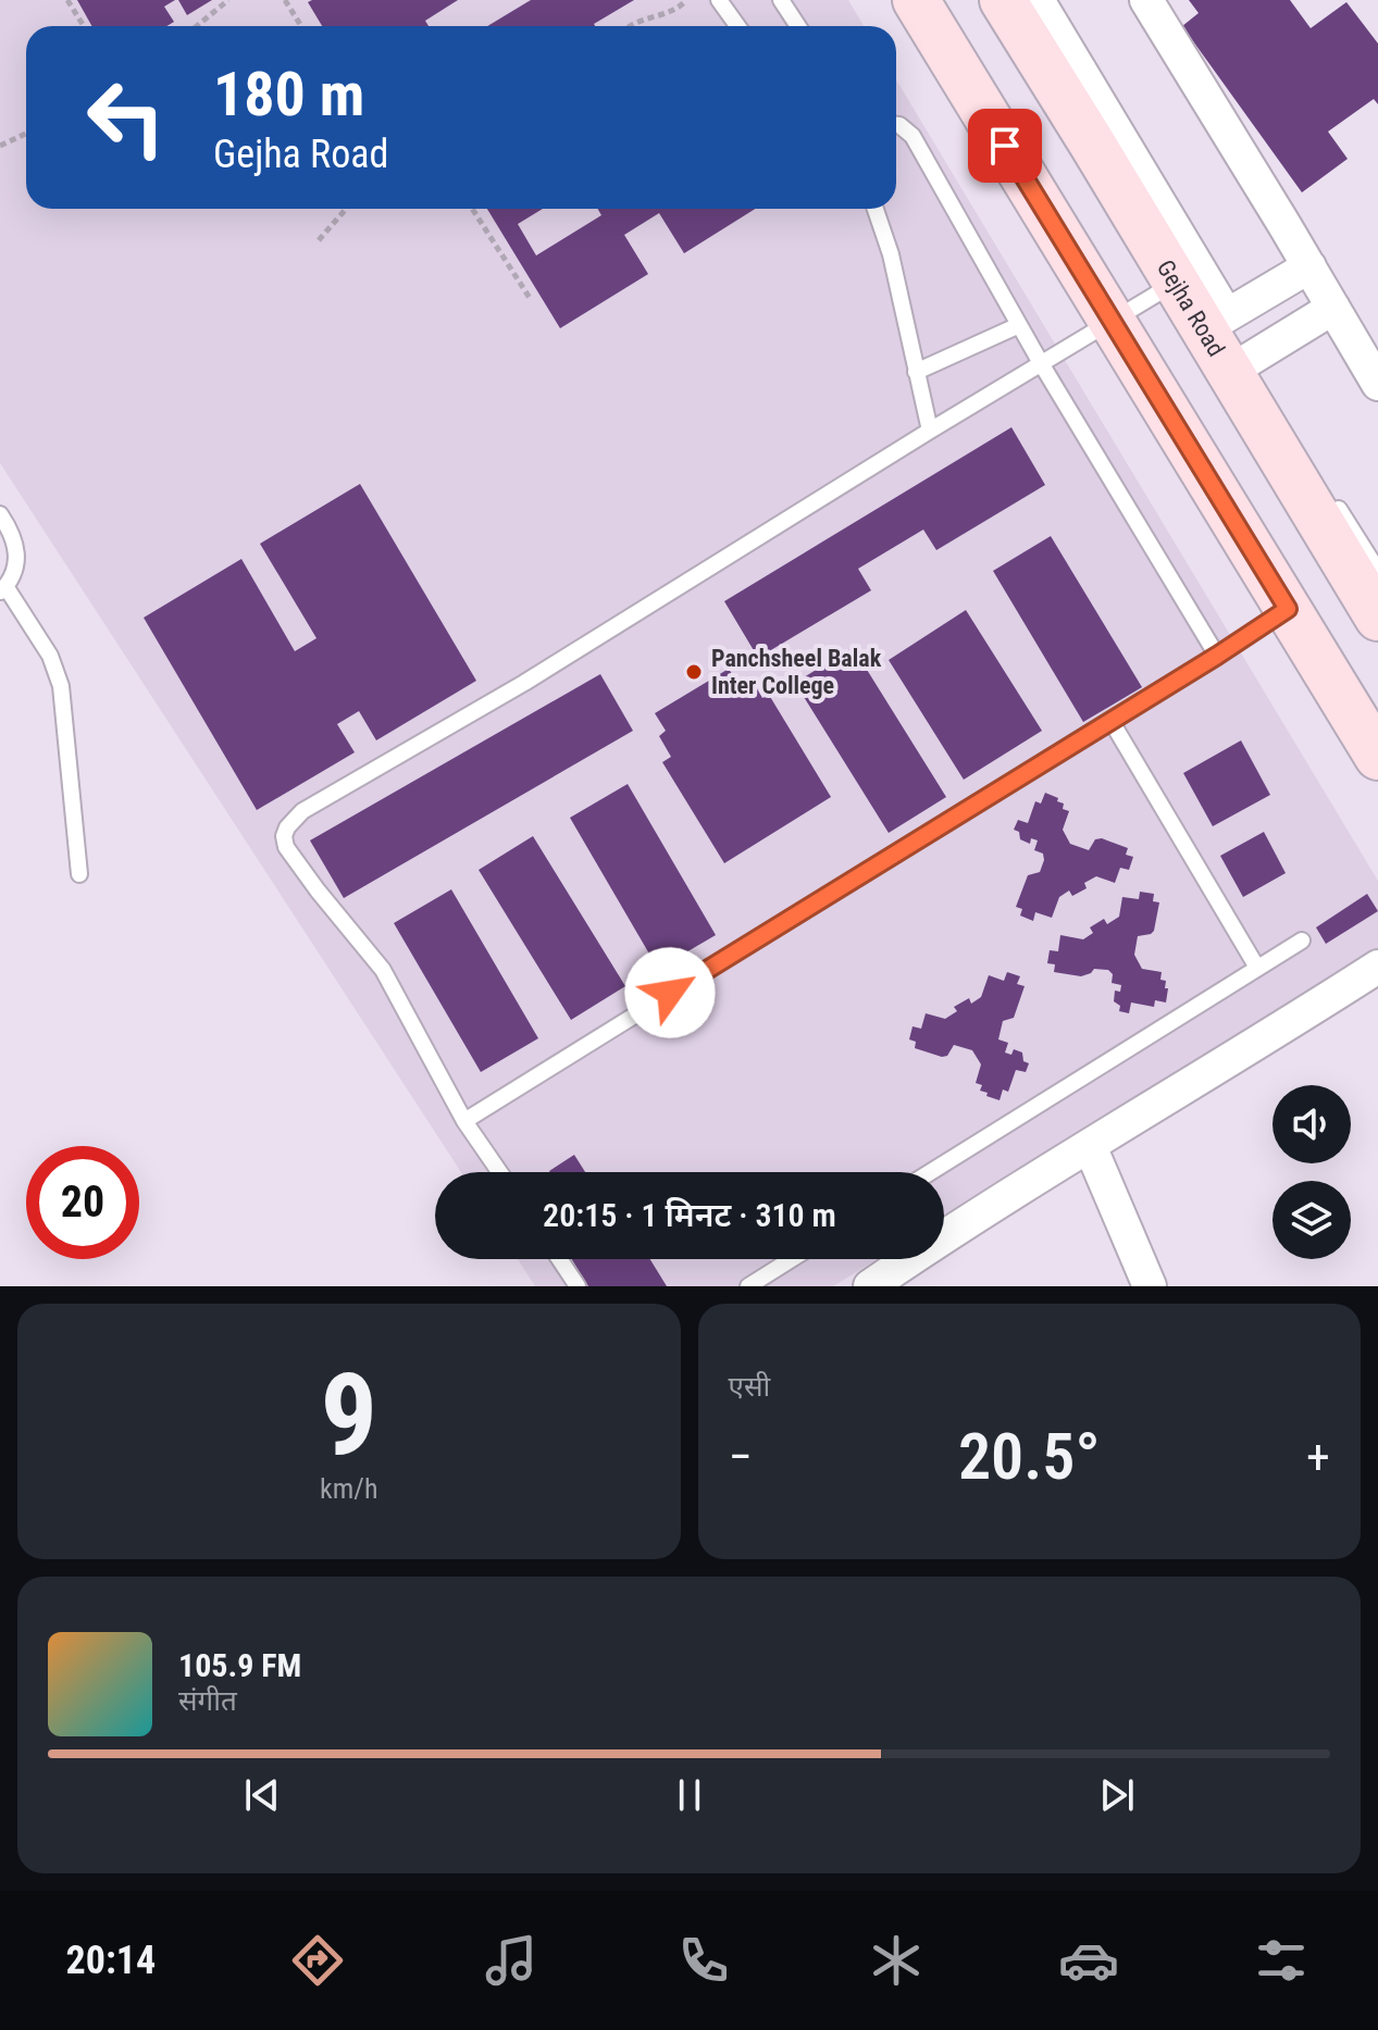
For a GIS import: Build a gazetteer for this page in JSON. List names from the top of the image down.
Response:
{
  "streets": {
    "street": ["Gejha Road"]
  },
  "places": ["Panchsheel Balak Inter College"],
  "page": {
    "turn": ["180 m", "Gejha Road"],
    "limit": "20",
    "trip": "20:15 · 1 मिनट · 310 m",
    "tile": [
      ["9", "km/h"],
      "एसी"
    ],
    "heat": ["−", "20.5°", "+"],
    "song": ["105.9 FM", "संगीत"],
    "tabs": "20:14"
  }
}
